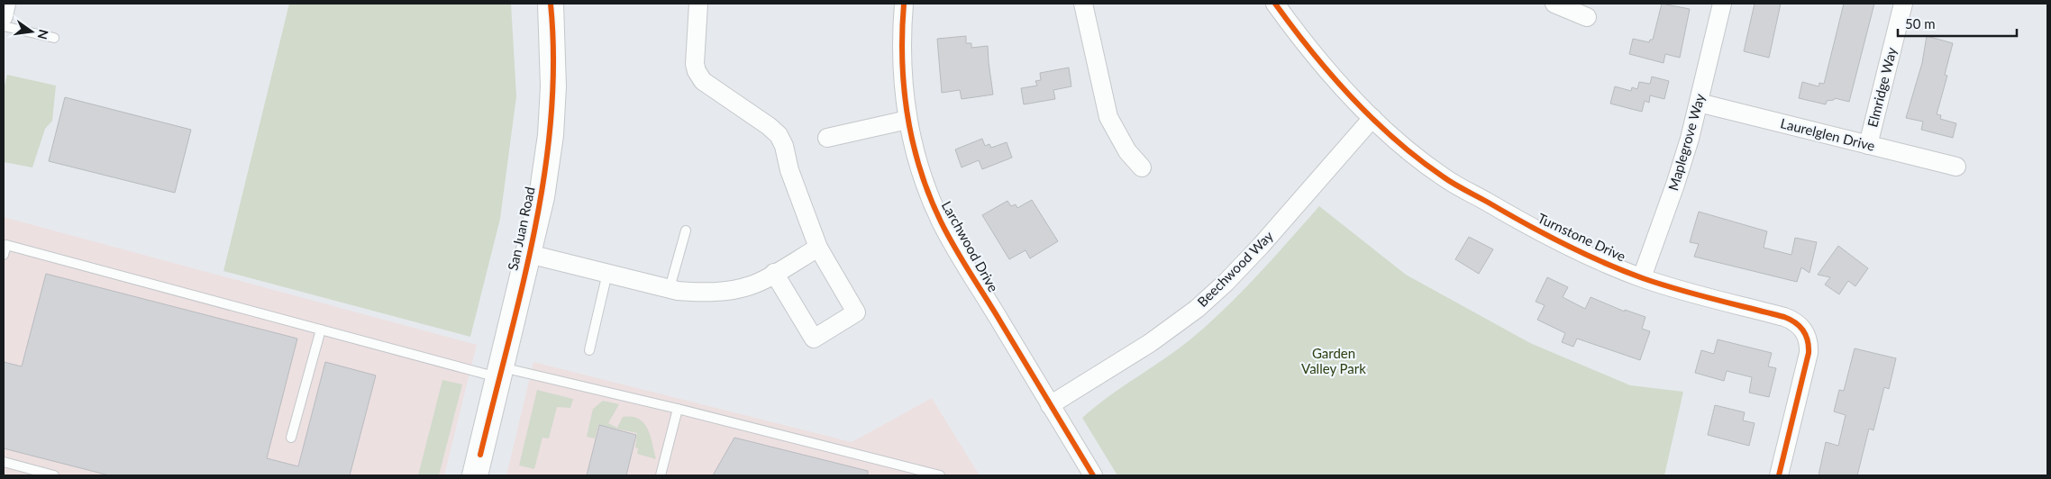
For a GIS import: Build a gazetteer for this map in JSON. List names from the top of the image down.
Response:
{
  "streets": {
    "main road": ["San Juan Road"],
    "street": [
      "Elmridge Way",
      "Laurelglen Drive",
      "Maplegrove Way",
      "Turnstone Drive",
      "Larchwood Drive",
      "Beechwood Way"
    ]
  },
  "crossings": [
    ["Elmridge Way", "Laurelglen Drive"],
    ["Laurelglen Drive", "Maplegrove Way"],
    ["Maplegrove Way", "Turnstone Drive"],
    ["Turnstone Drive", "Beechwood Way"],
    ["Larchwood Drive", "Beechwood Way"]
  ],
  "parks": ["Garden Valley Park"],
  "scale_bar": "50 m",
  "north": "right"
}
